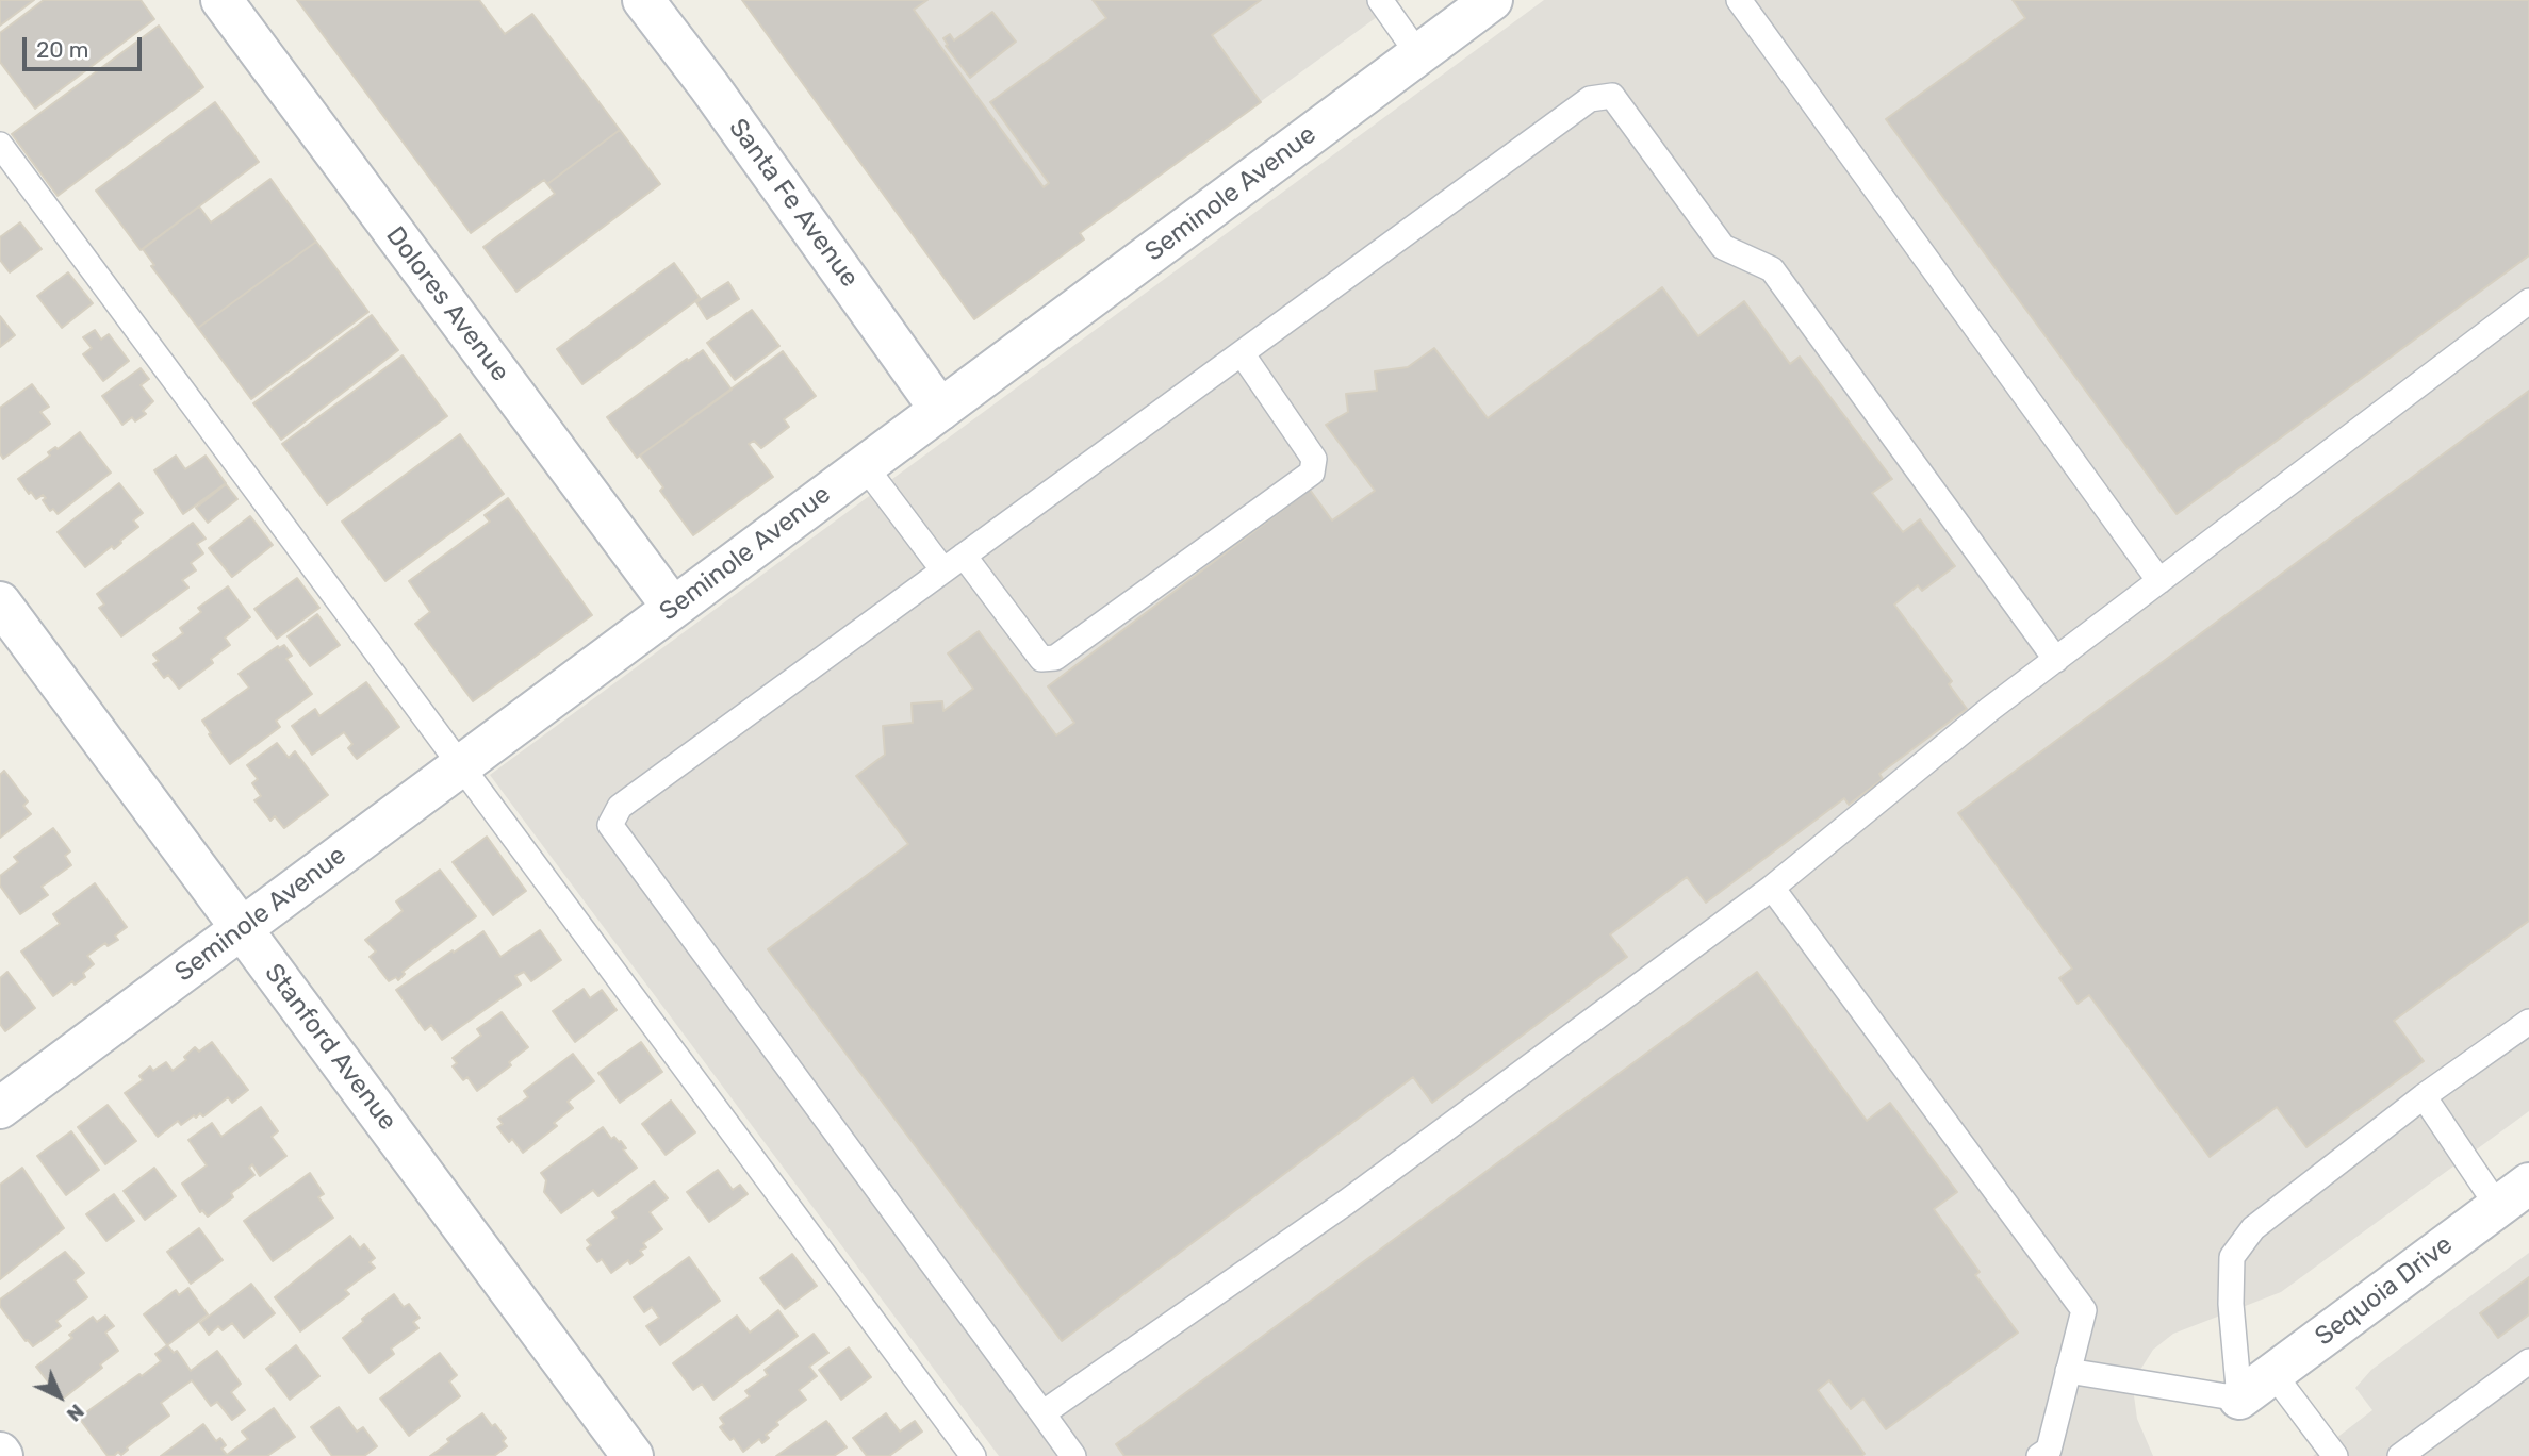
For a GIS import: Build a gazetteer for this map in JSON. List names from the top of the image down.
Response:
{
  "streets": {
    "street": [
      "Seminole Avenue",
      "Santa Fe Avenue",
      "Dolores Avenue",
      "Stanford Avenue",
      "Sequoia Drive"
    ]
  },
  "crossings": [
    ["Seminole Avenue", "Santa Fe Avenue"],
    ["Seminole Avenue", "Dolores Avenue"],
    ["Seminole Avenue", "Stanford Avenue"]
  ],
  "scale_bar": "20 m",
  "north": "bottom right"
}
